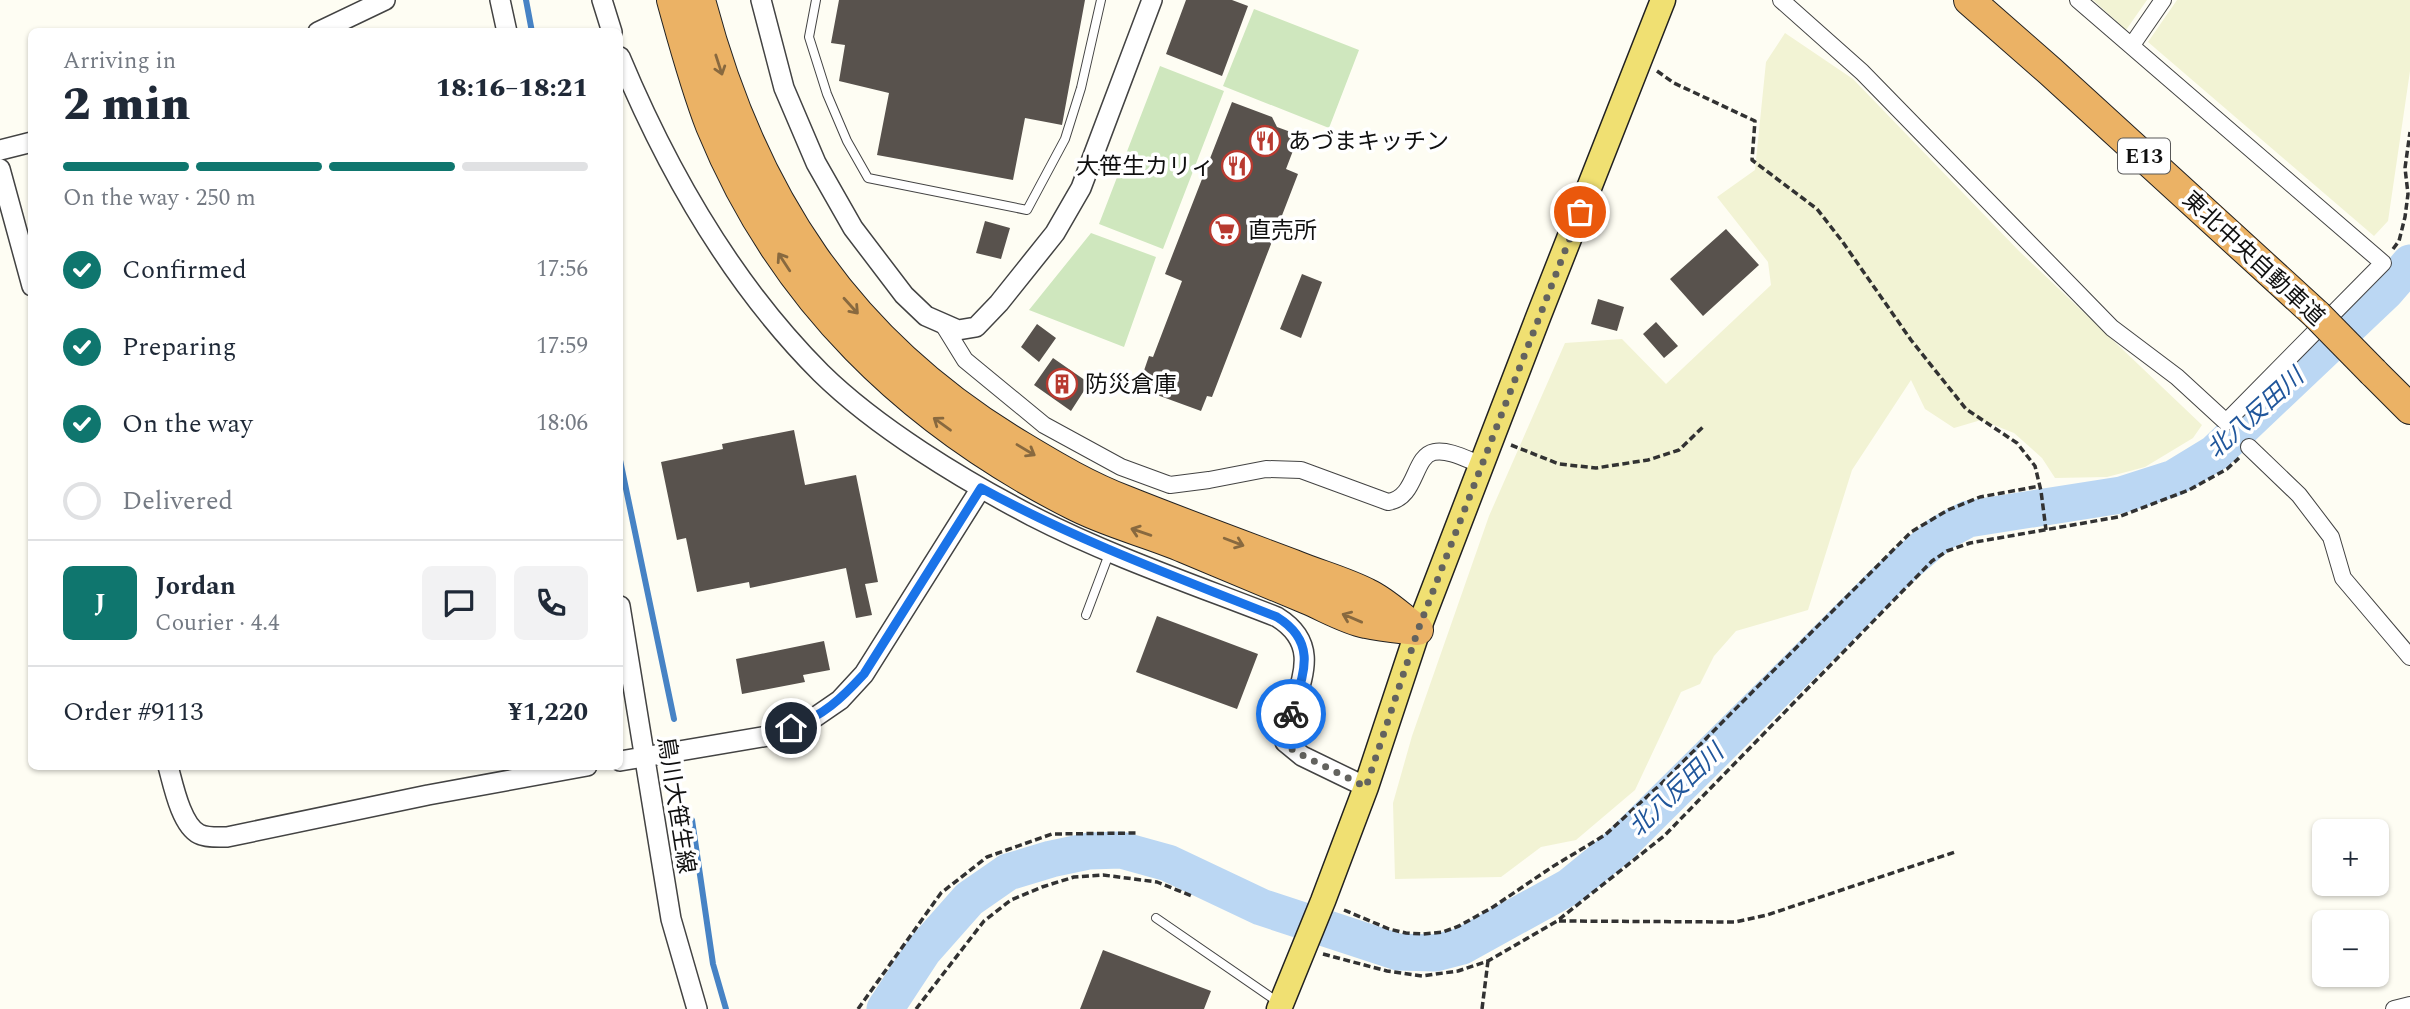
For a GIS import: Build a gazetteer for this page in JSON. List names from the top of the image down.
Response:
{
  "streets": {
    "highway": ["E13", "東北中央自動車道"],
    "street": ["鳥川大笹生線"]
  },
  "water": ["北八反田川"],
  "places": {
    "restaurant": ["あづまキッチン", "大笹生カリィ"],
    "supermarket": ["直売所"],
    "building": ["防災倉庫"]
  },
  "page": {
    "heading": ["2 min", "Arriving in", "18:16–18:21"],
    "panel": [
      "Jordan",
      "Courier · 4.4",
      "Order #9113",
      "¥1,220"
    ],
    "bar": "On the way · 250 m",
    "list": [
      ["Confirmed", "17:56"],
      ["Preparing", "17:59"],
      ["On the way", "18:06"],
      "Delivered"
    ],
    "round": "J",
    "map_buttons": ["+", "−"]
  }
}
